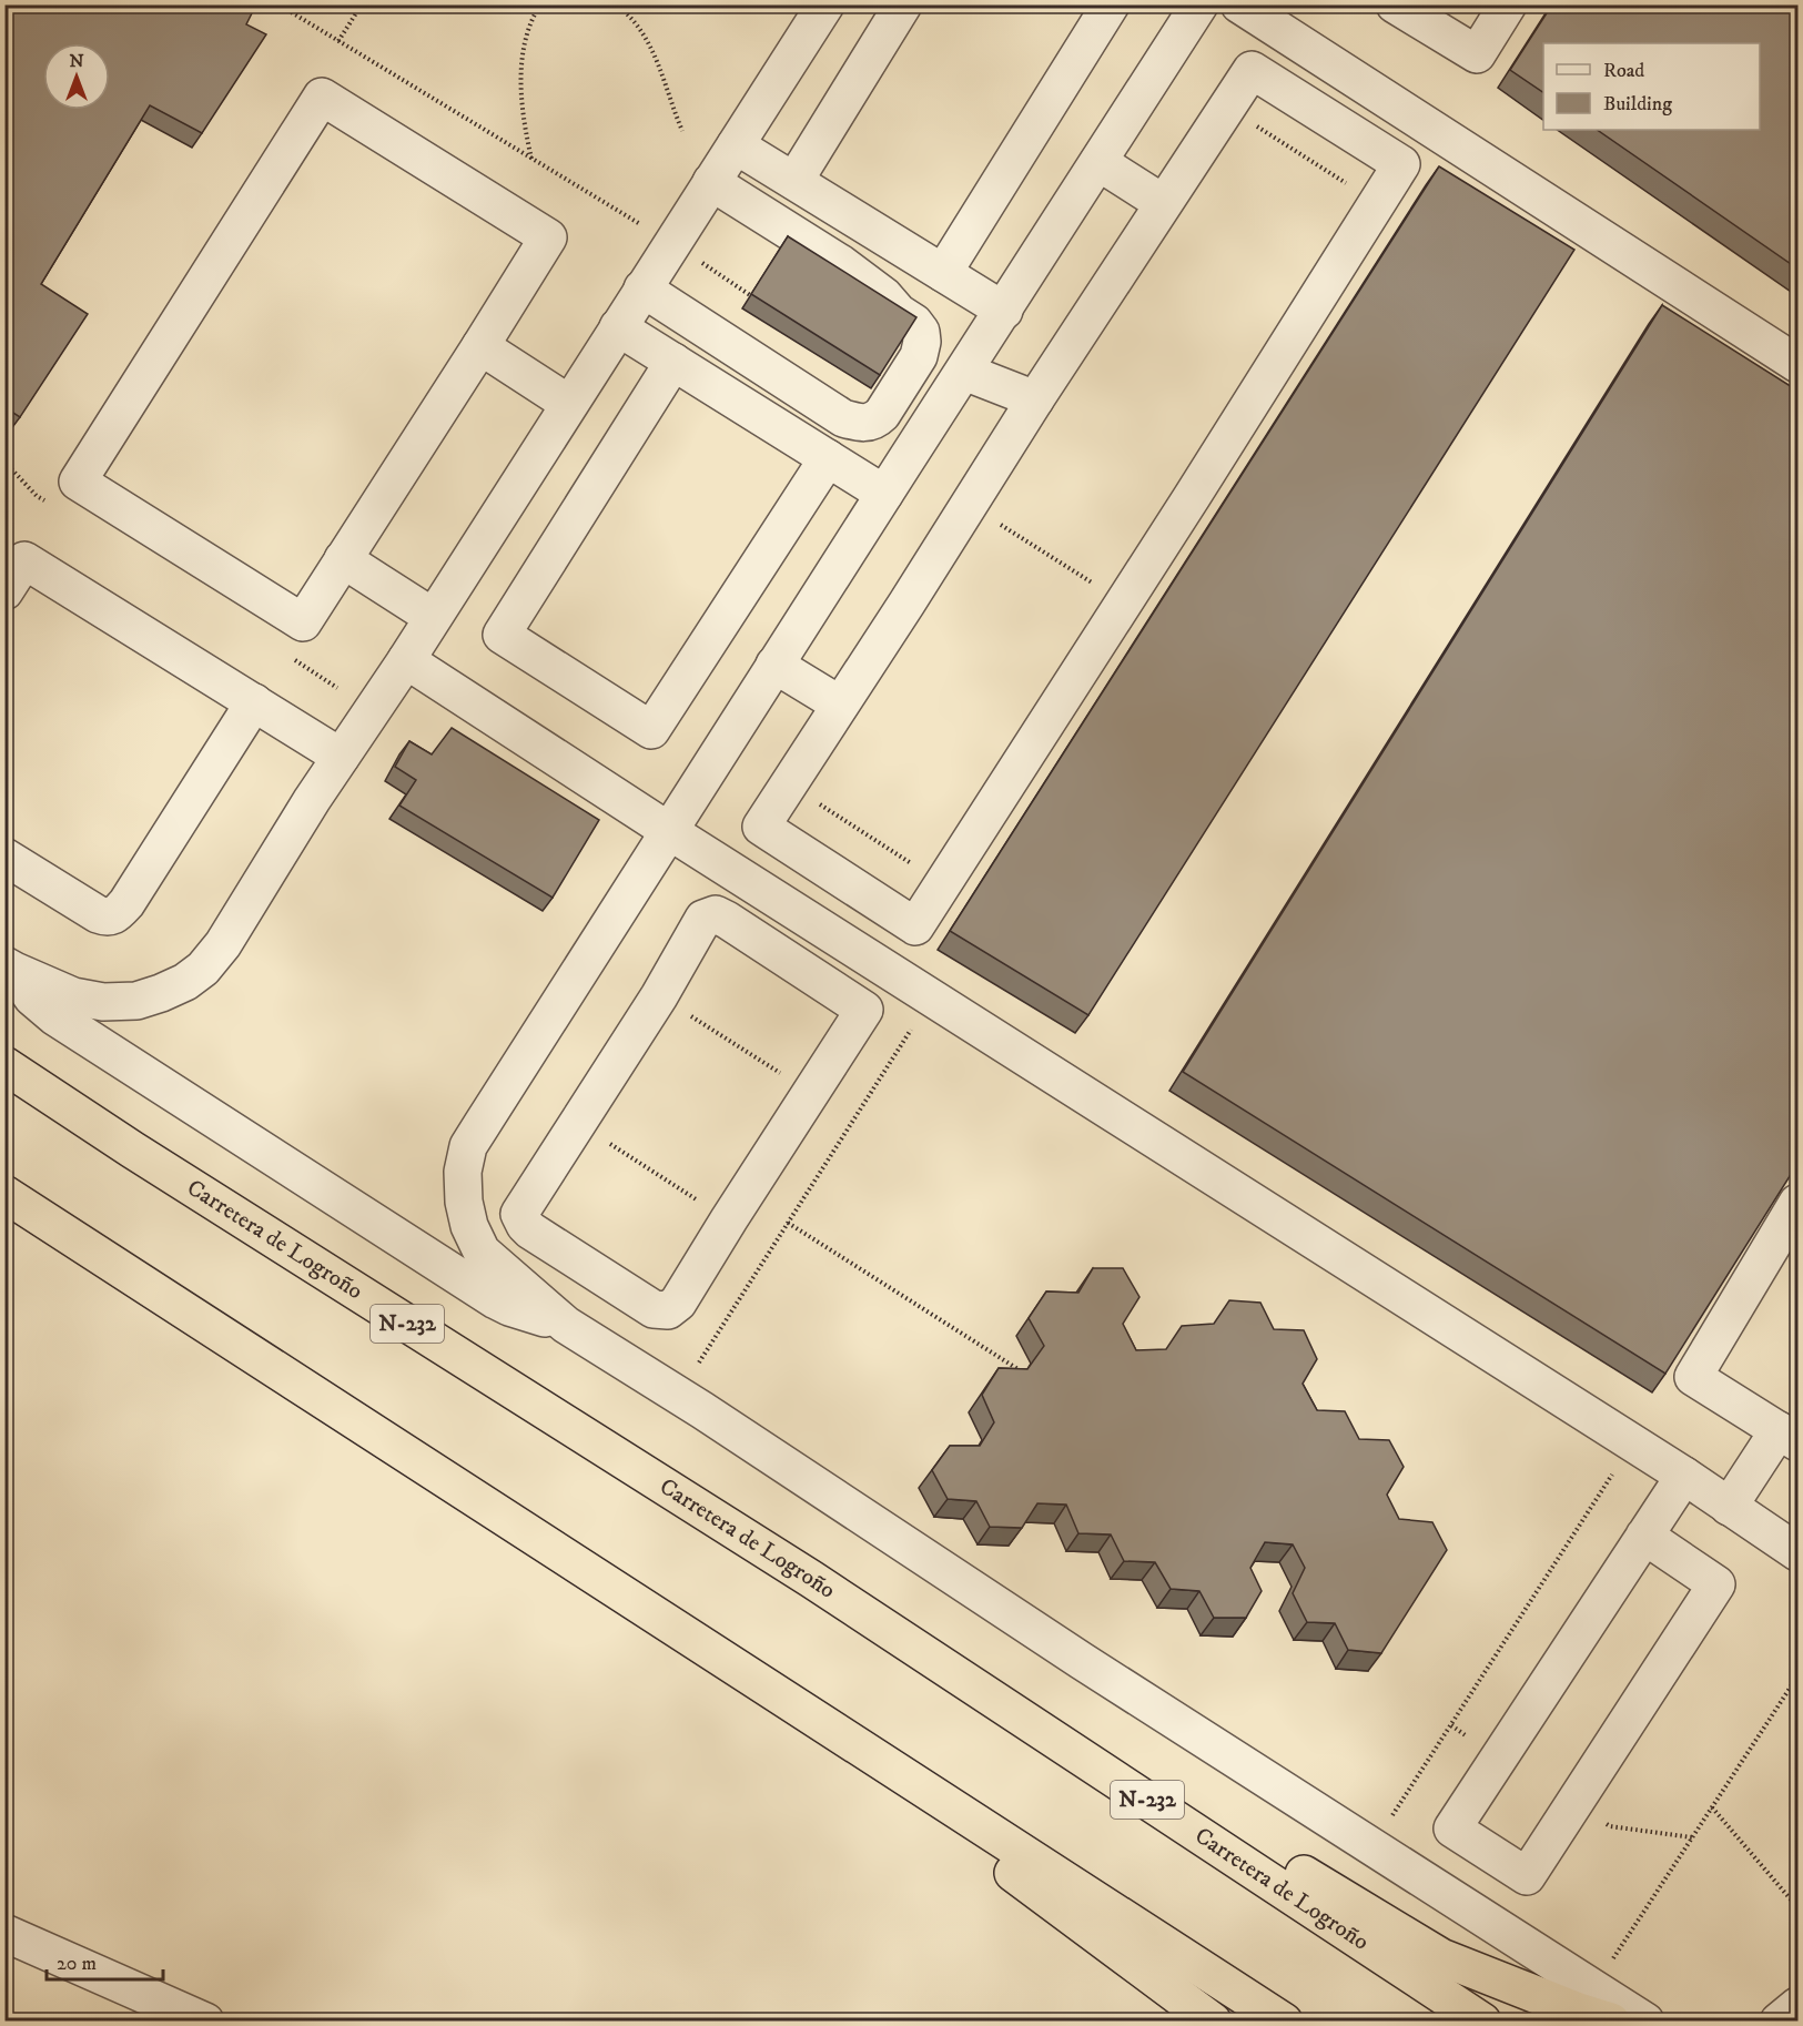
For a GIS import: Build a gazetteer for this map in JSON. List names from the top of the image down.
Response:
{
  "streets": {
    "highway": ["Carretera de Logroño", "N-232"]
  },
  "legend": ["Road", "Building"],
  "scale_bar": "20 m",
  "north": "top"
}
